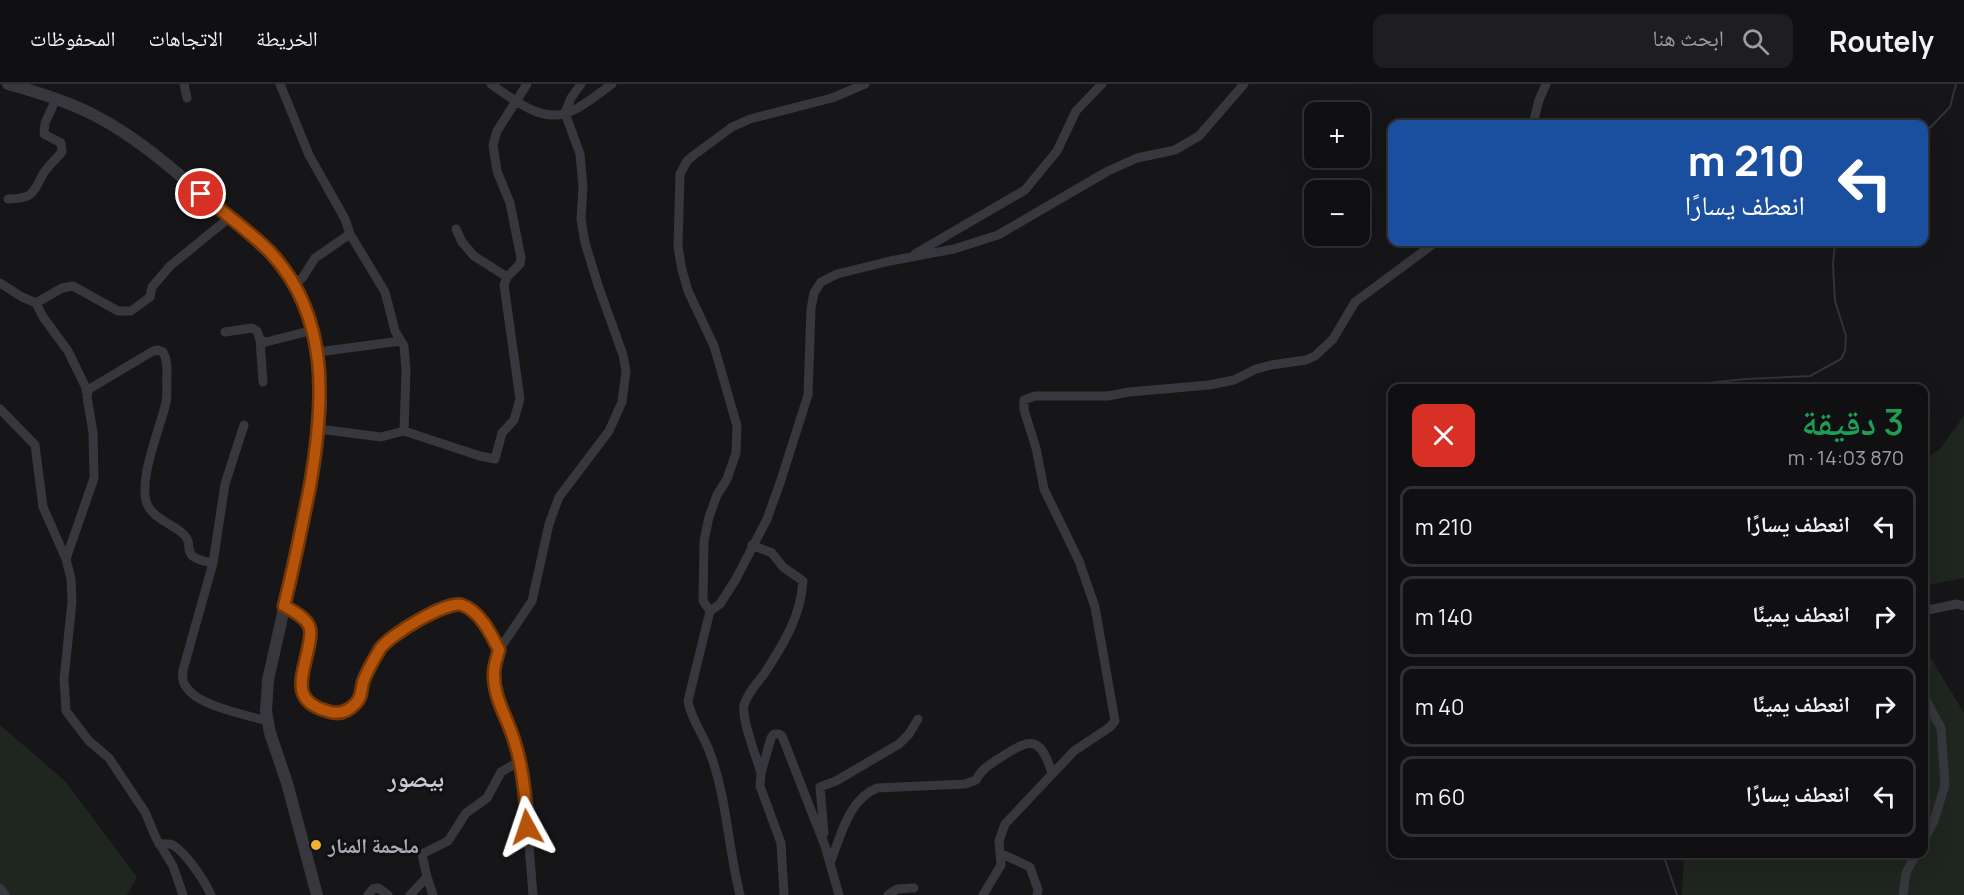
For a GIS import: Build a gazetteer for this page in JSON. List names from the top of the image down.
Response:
{
  "districts": ["بيصور"],
  "places": ["ملحمة المنار"],
  "page": {
    "header": "Routely",
    "search": "ابحث هنا",
    "nav": ["الخريطة", "الاتجاهات", "المحفوظات"],
    "map_buttons": ["+", "−"],
    "turn": ["210 m", "انعطف يسارًا"],
    "heading": ["3 دقيقة", "870 m · 14:03"],
    "list": [
      {
        "name": "انعطف يسارًا",
        "value": "210 m"
      },
      {
        "name": "انعطف يمينًا",
        "value": "140 m"
      },
      {
        "name": "انعطف يمينًا",
        "value": "40 m"
      },
      {
        "name": "انعطف يسارًا",
        "value": "60 m"
      }
    ]
  }
}
